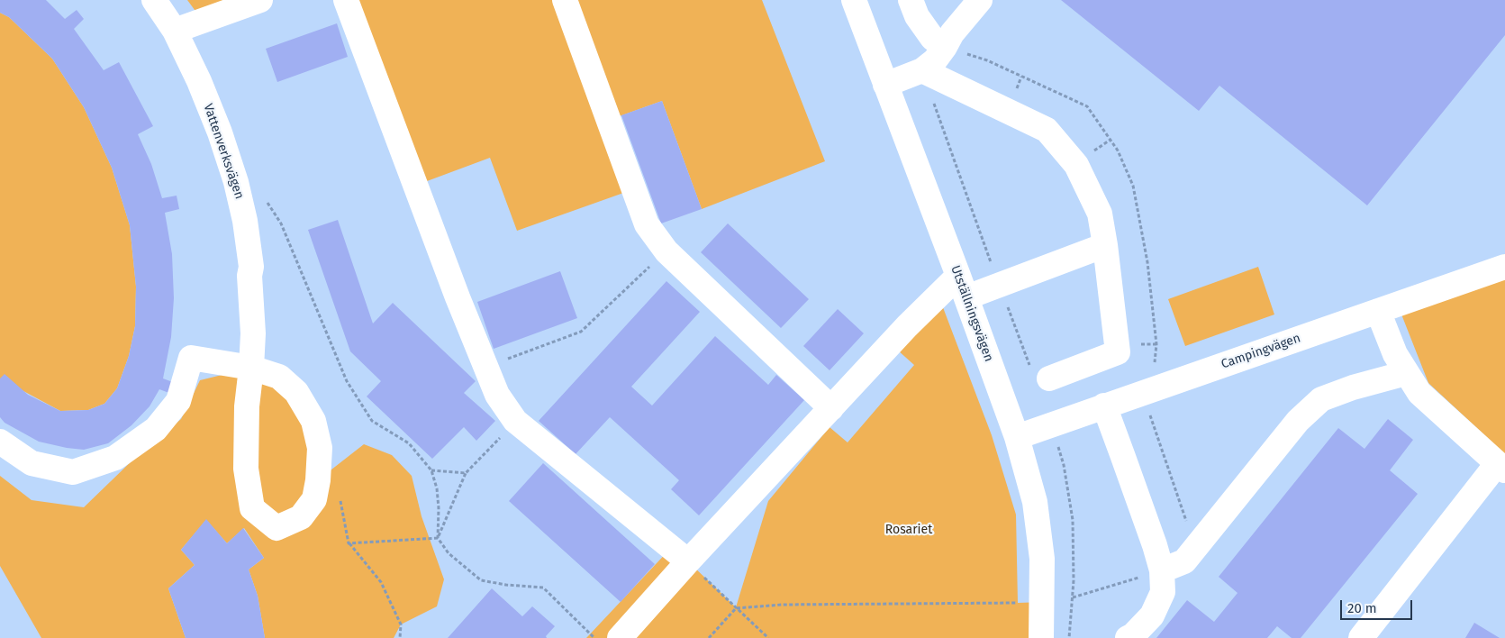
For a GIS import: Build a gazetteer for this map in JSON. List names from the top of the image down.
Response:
{
  "streets": {
    "street": ["Vattenverksvägen", "Utställningsvägen", "Campingvägen"]
  },
  "crossings": [
    ["Utställningsvägen", "Campingvägen"]
  ],
  "parks": ["Rosariet"],
  "scale_bar": "20 m"
}
